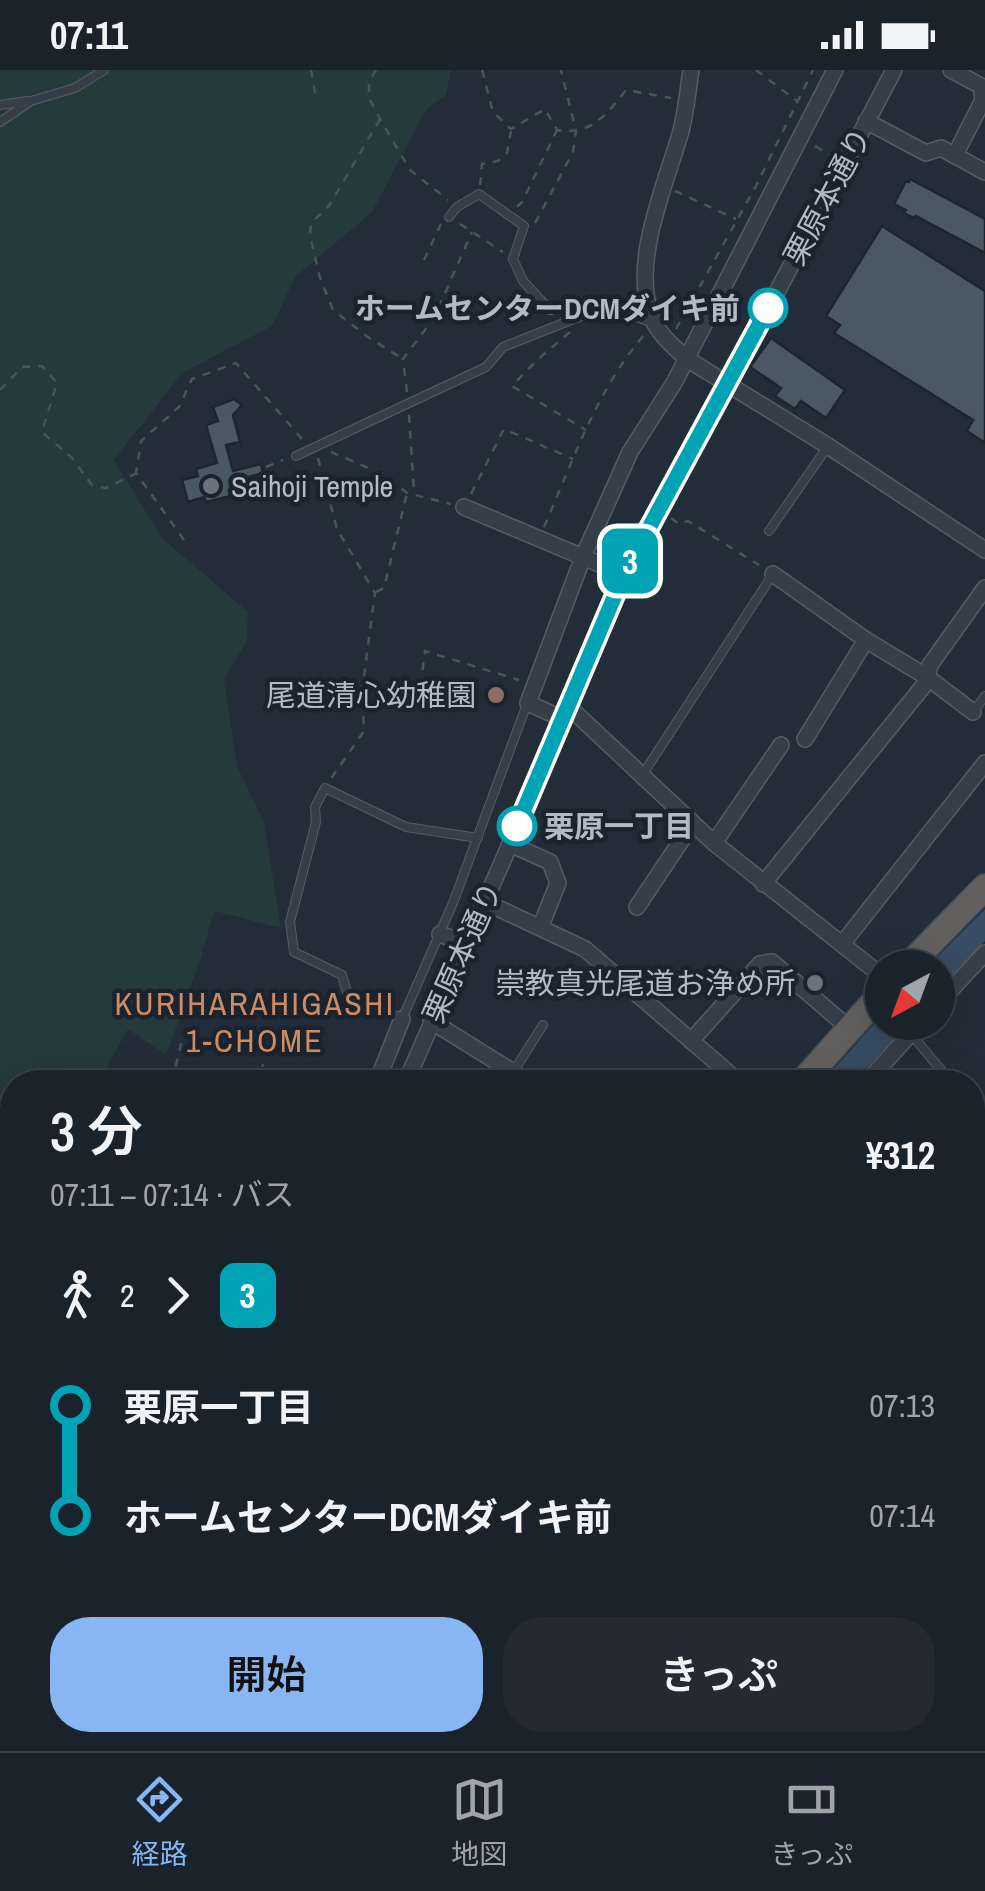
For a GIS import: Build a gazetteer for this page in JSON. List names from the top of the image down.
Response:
{
  "streets": {
    "street": ["栗原本通り"]
  },
  "districts": ["KURIHARAHIGASHI 1-CHOME"],
  "places": [
    "ホームセンターDCMダイキ前",
    "Saihoji Temple",
    "尾道清心幼稚園",
    "栗原一丁目",
    "崇教真光尾道お浄め所"
  ],
  "lines": ["bus line 3"],
  "north": "bottom left",
  "page": {
    "status": "07:11",
    "on_map": "3",
    "heading": ["3 分", "07:11 – 07:14 · バス", "¥312"],
    "legs": ["2", "3"],
    "list": [
      {
        "name": "栗原一丁目",
        "value": "07:13"
      },
      {
        "name": "ホームセンターDCMダイキ前",
        "value": "07:14"
      }
    ],
    "buttons": ["開始", "きっぷ"],
    "tabs": ["経路", "地図", "きっぷ"]
  }
}
